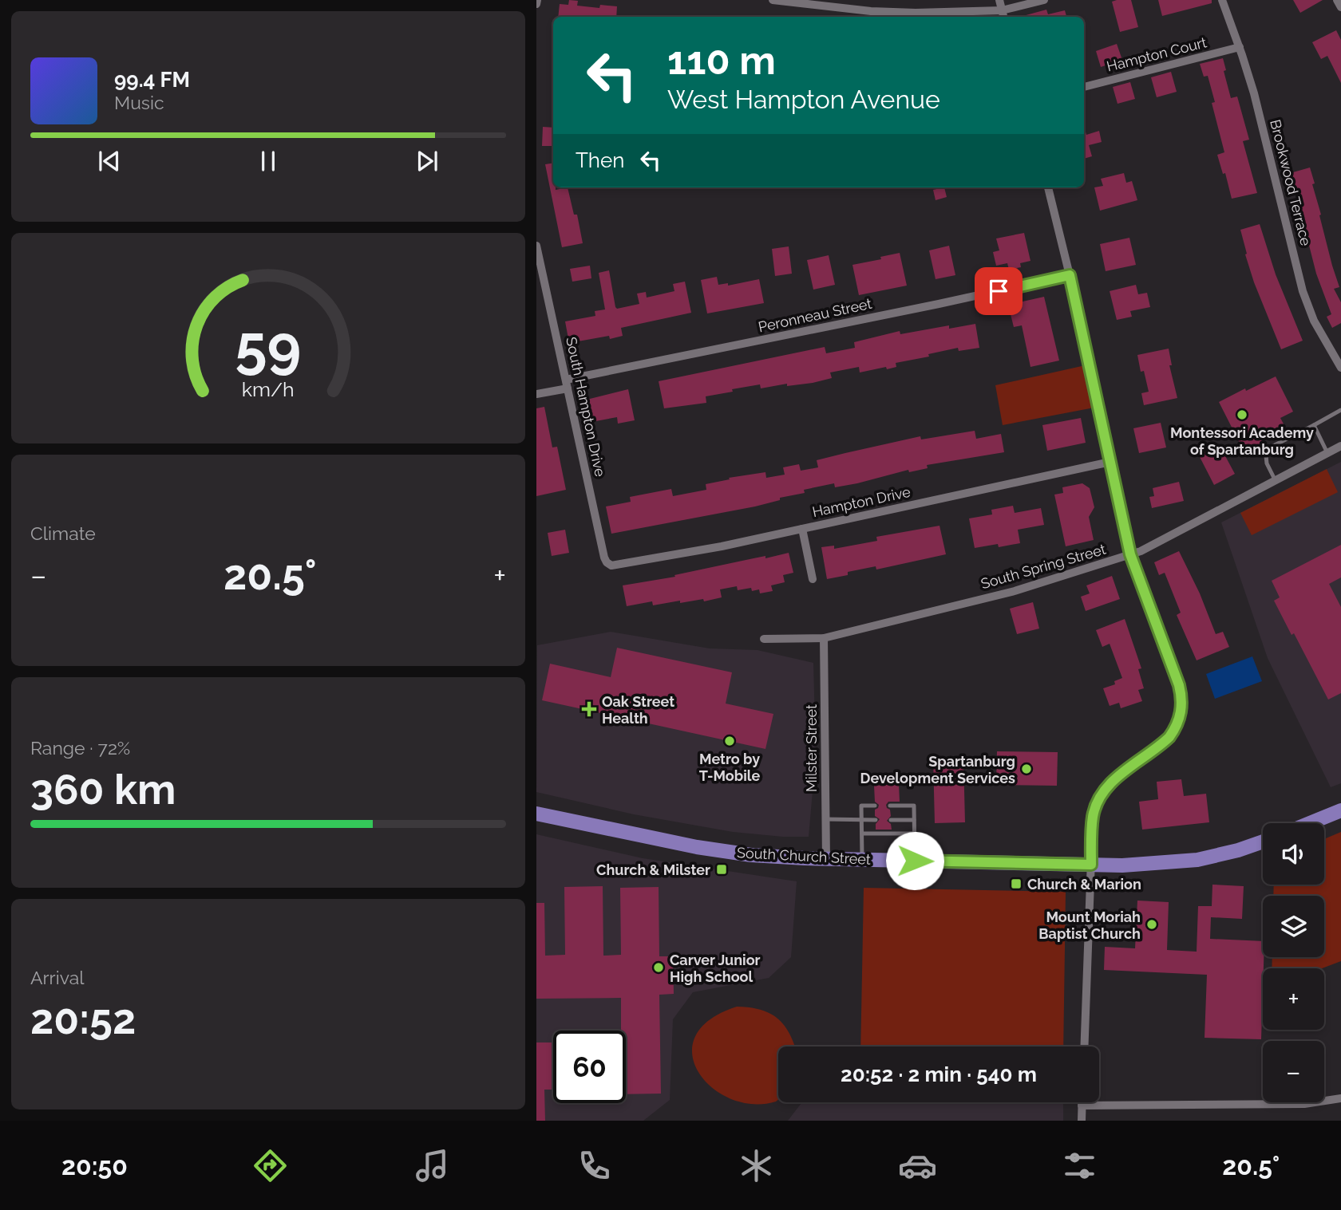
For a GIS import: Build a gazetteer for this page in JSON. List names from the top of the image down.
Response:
{
  "streets": {
    "main road": ["South Church Street"],
    "street": [
      "Hampton Court",
      "Brookwood Terrace",
      "Peronneau Street",
      "South Hampton Drive",
      "Hampton Drive",
      "South Spring Street",
      "Milster Street"
    ]
  },
  "crossings": [
    ["Hampton Court", "Brookwood Terrace"],
    ["Peronneau Street", "South Hampton Drive"],
    ["South Hampton Drive", "Hampton Drive"],
    ["South Spring Street", "Milster Street"],
    ["Milster Street", "South Church Street"]
  ],
  "places": {
    "other": [
      "Montessori Academy of Spartanburg",
      "Metro by T-Mobile",
      "Spartanburg Development Services",
      "Mount Moriah Baptist Church",
      "Carver Junior High School"
    ],
    "health": ["Oak Street Health"],
    "transit": ["Church & Milster", "Church & Marion"]
  },
  "page": {
    "turn": ["110 m", "West Hampton Avenue"],
    "song": ["99.4 FM", "Music"],
    "then": "Then",
    "tile": [
      "Climate",
      ["Range · 72%", "360 km"],
      ["Arrival", "20:52"]
    ],
    "heat": ["−", "20.5°", "+"],
    "map_buttons": ["+", "−"],
    "limit": "60",
    "trip": "20:52 · 2 min · 540 m",
    "tabs": ["20:50", "20.5°"],
    "gauge": ["59", "km/h"]
  }
}
